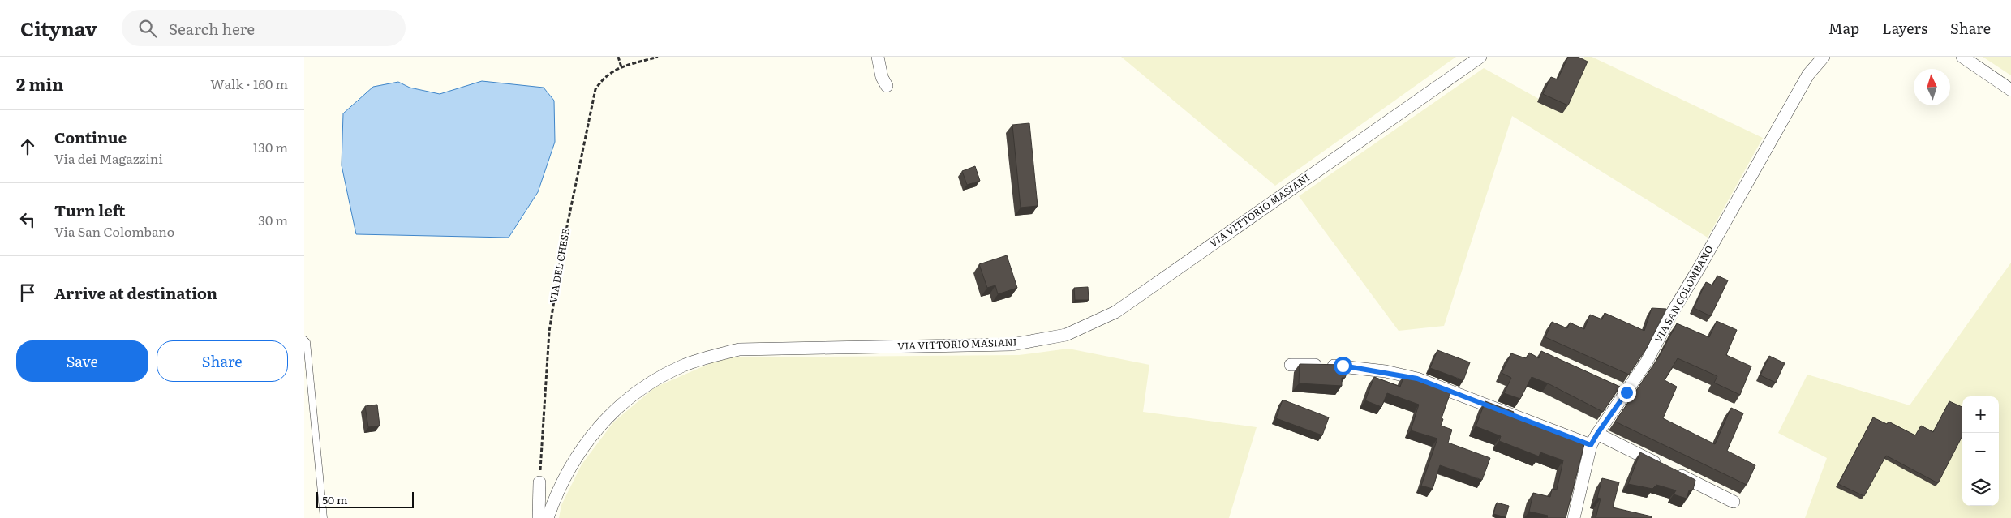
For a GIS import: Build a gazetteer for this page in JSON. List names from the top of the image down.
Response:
{
  "streets": {
    "street": ["VIA VITTORIO MASIANI", "VIA SAN COLOMBANO"],
    "path": ["VIA DEL CHESE"]
  },
  "scale_bar": "50 m",
  "north": "top",
  "page": {
    "header": "Citynav",
    "search": "Search here",
    "nav": ["Map", "Layers", "Share"],
    "heading": ["2 min", "Walk · 160 m"],
    "list": [
      ["Continue", "Via dei Magazzini", "130 m"],
      ["Turn left", "Via San Colombano", "30 m"],
      "Arrive at destination"
    ],
    "buttons": ["Save", "Share"],
    "map_buttons": ["+", "−"],
    "scale": "50 m"
  }
}
